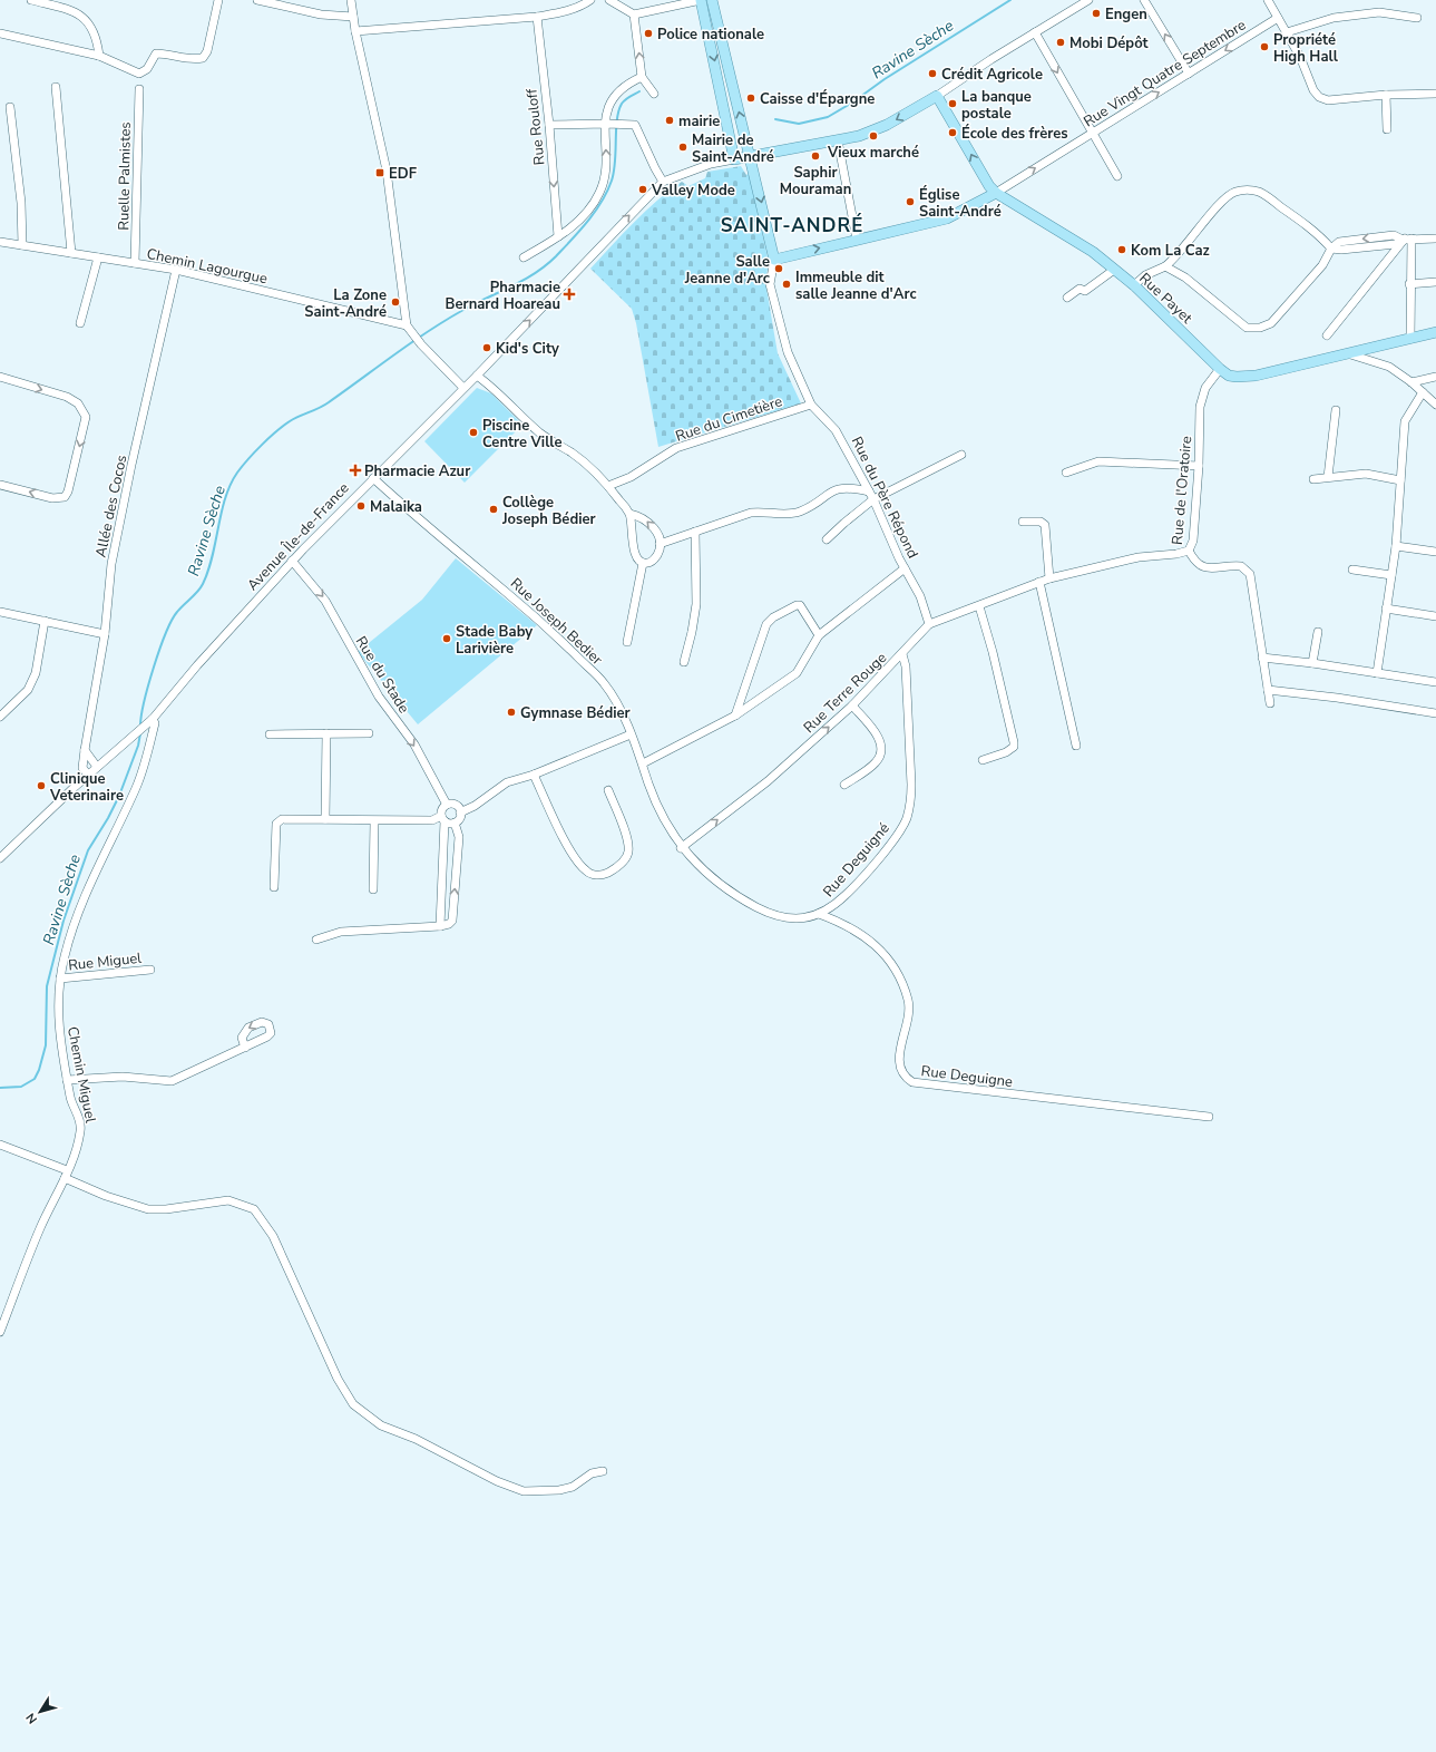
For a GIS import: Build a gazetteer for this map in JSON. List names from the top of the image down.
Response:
{
  "streets": {
    "main road": ["Rue Payet", "Rue du Père Répond", "Avenue Île-de-France"],
    "street": [
      "Rue Vingt Quatre Septembre",
      "Rue Rouloff",
      "Ruelle Palmistes",
      "Chemin Lagourgue",
      "Rue du Cimetière",
      "Rue de l'Oratoire",
      "Allée des Cocos",
      "Rue Joseph Bedier",
      "Rue du Stade",
      "Rue Terre Rouge",
      "Rue Deguigné",
      "Rue Miguel",
      "Chemin Miguel",
      "Rue Deguigne"
    ]
  },
  "crossings": [
    ["Rue Vingt Quatre Septembre", "Rue Payet"],
    ["Ruelle Palmistes", "Chemin Lagourgue"],
    ["Chemin Lagourgue", "Allée des Cocos"],
    ["Rue Payet", "Rue de l'Oratoire"],
    ["Rue Payet", "Avenue Île-de-France"],
    ["Rue du Cimetière", "Rue du Père Répond"],
    ["Rue de l'Oratoire", "Rue Terre Rouge"],
    ["Rue du Père Répond", "Avenue Île-de-France"],
    ["Rue du Père Répond", "Rue Terre Rouge"],
    ["Allée des Cocos", "Avenue Île-de-France"],
    ["Avenue Île-de-France", "Rue Joseph Bedier"],
    ["Avenue Île-de-France", "Rue du Stade"],
    ["Avenue Île-de-France", "Chemin Miguel"],
    ["Rue Joseph Bedier", "Rue Terre Rouge"],
    ["Rue Joseph Bedier", "Rue Deguigné"],
    ["Rue Terre Rouge", "Rue Deguigné"],
    ["Rue Deguigné", "Rue Deguigne"],
    ["Rue Miguel", "Chemin Miguel"]
  ],
  "one_way": ["Rue Rouloff", "Rue du Stade"],
  "districts": ["SAINT-ANDRÉ"],
  "water": ["Ravine Sèche"],
  "places": {
    "other": [
      "Engen",
      "Police nationale",
      "Mobi Dépôt",
      "Propriété High Hall",
      "Crédit Agricole",
      "Caisse d'Épargne",
      "La banque postale",
      "mairie",
      "École des frères",
      "Vieux marché",
      "Mairie de Saint-André",
      "Saphir Mouraman",
      "Valley Mode",
      "Église Saint-André",
      "Kom La Caz",
      "Salle Jeanne d'Arc",
      "Immeuble dit salle Jeanne d'Arc",
      "La Zone Saint-André",
      "Kid's City",
      "Piscine Centre Ville",
      "Malaika",
      "Collège Joseph Bédier",
      "Stade Baby Larivière",
      "Gymnase Bédier",
      "Clinique Veterinaire"
    ],
    "transit": ["EDF"],
    "health": ["Pharmacie Bernard Hoareau", "Pharmacie Azur"]
  },
  "north": "bottom left"
}
